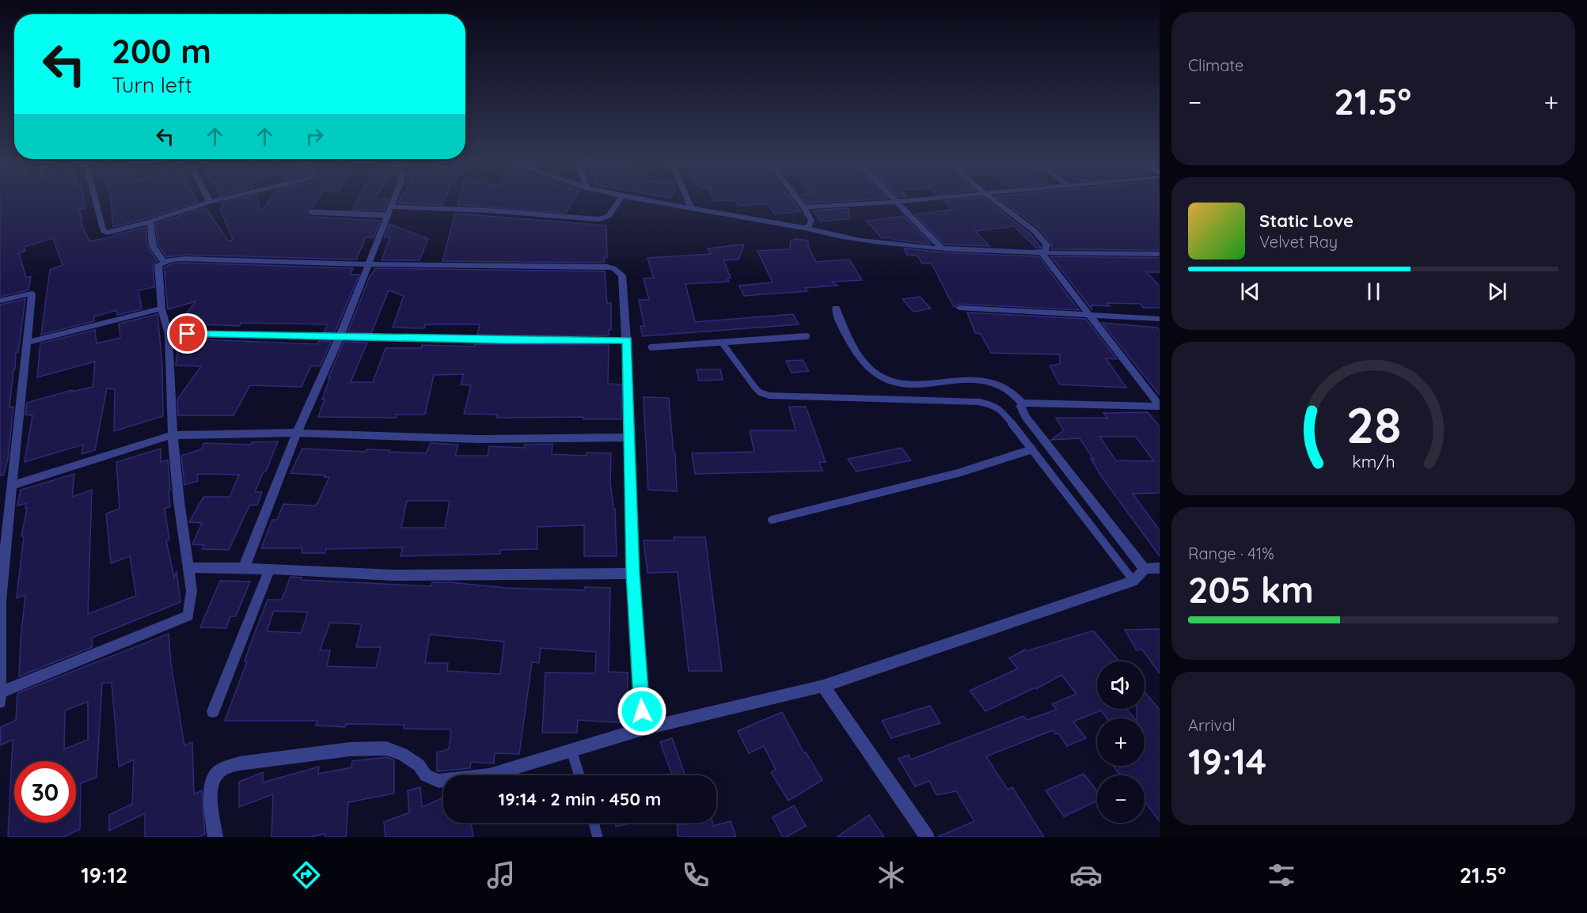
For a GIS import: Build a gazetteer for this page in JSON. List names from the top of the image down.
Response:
{
  "page": {
    "tile": [
      "Climate",
      ["Range · 41%", "205 km"],
      ["Arrival", "19:14"]
    ],
    "turn": ["200 m", "Turn left"],
    "heat": ["−", "21.5°", "+"],
    "song": ["Static Love", "Velvet Ray"],
    "map_buttons": ["+", "−"],
    "limit": "30",
    "trip": "19:14 · 2 min · 450 m",
    "tabs": ["19:12", "21.5°"],
    "gauge": ["28", "km/h"]
  }
}
